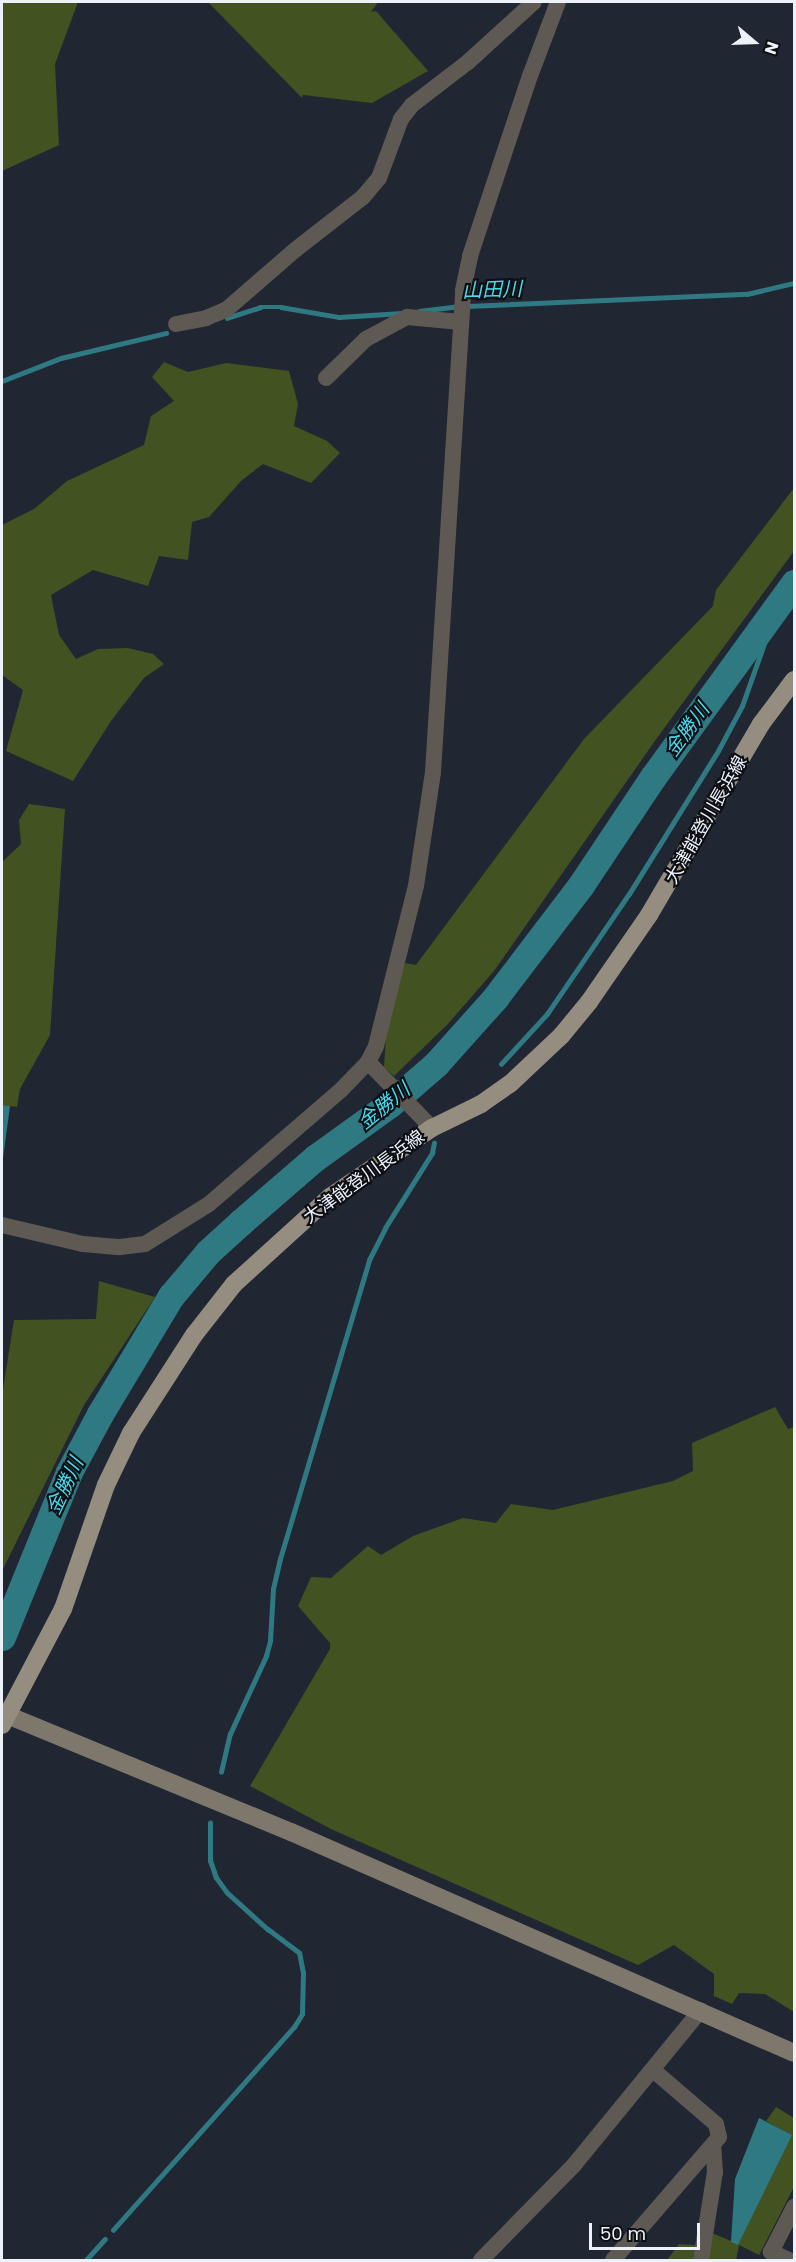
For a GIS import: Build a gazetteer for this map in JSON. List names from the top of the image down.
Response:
{
  "streets": {
    "main road": ["大津能登川長浜線"]
  },
  "water": ["山田川", "金勝川"],
  "scale_bar": "50 m",
  "north": "right"
}
